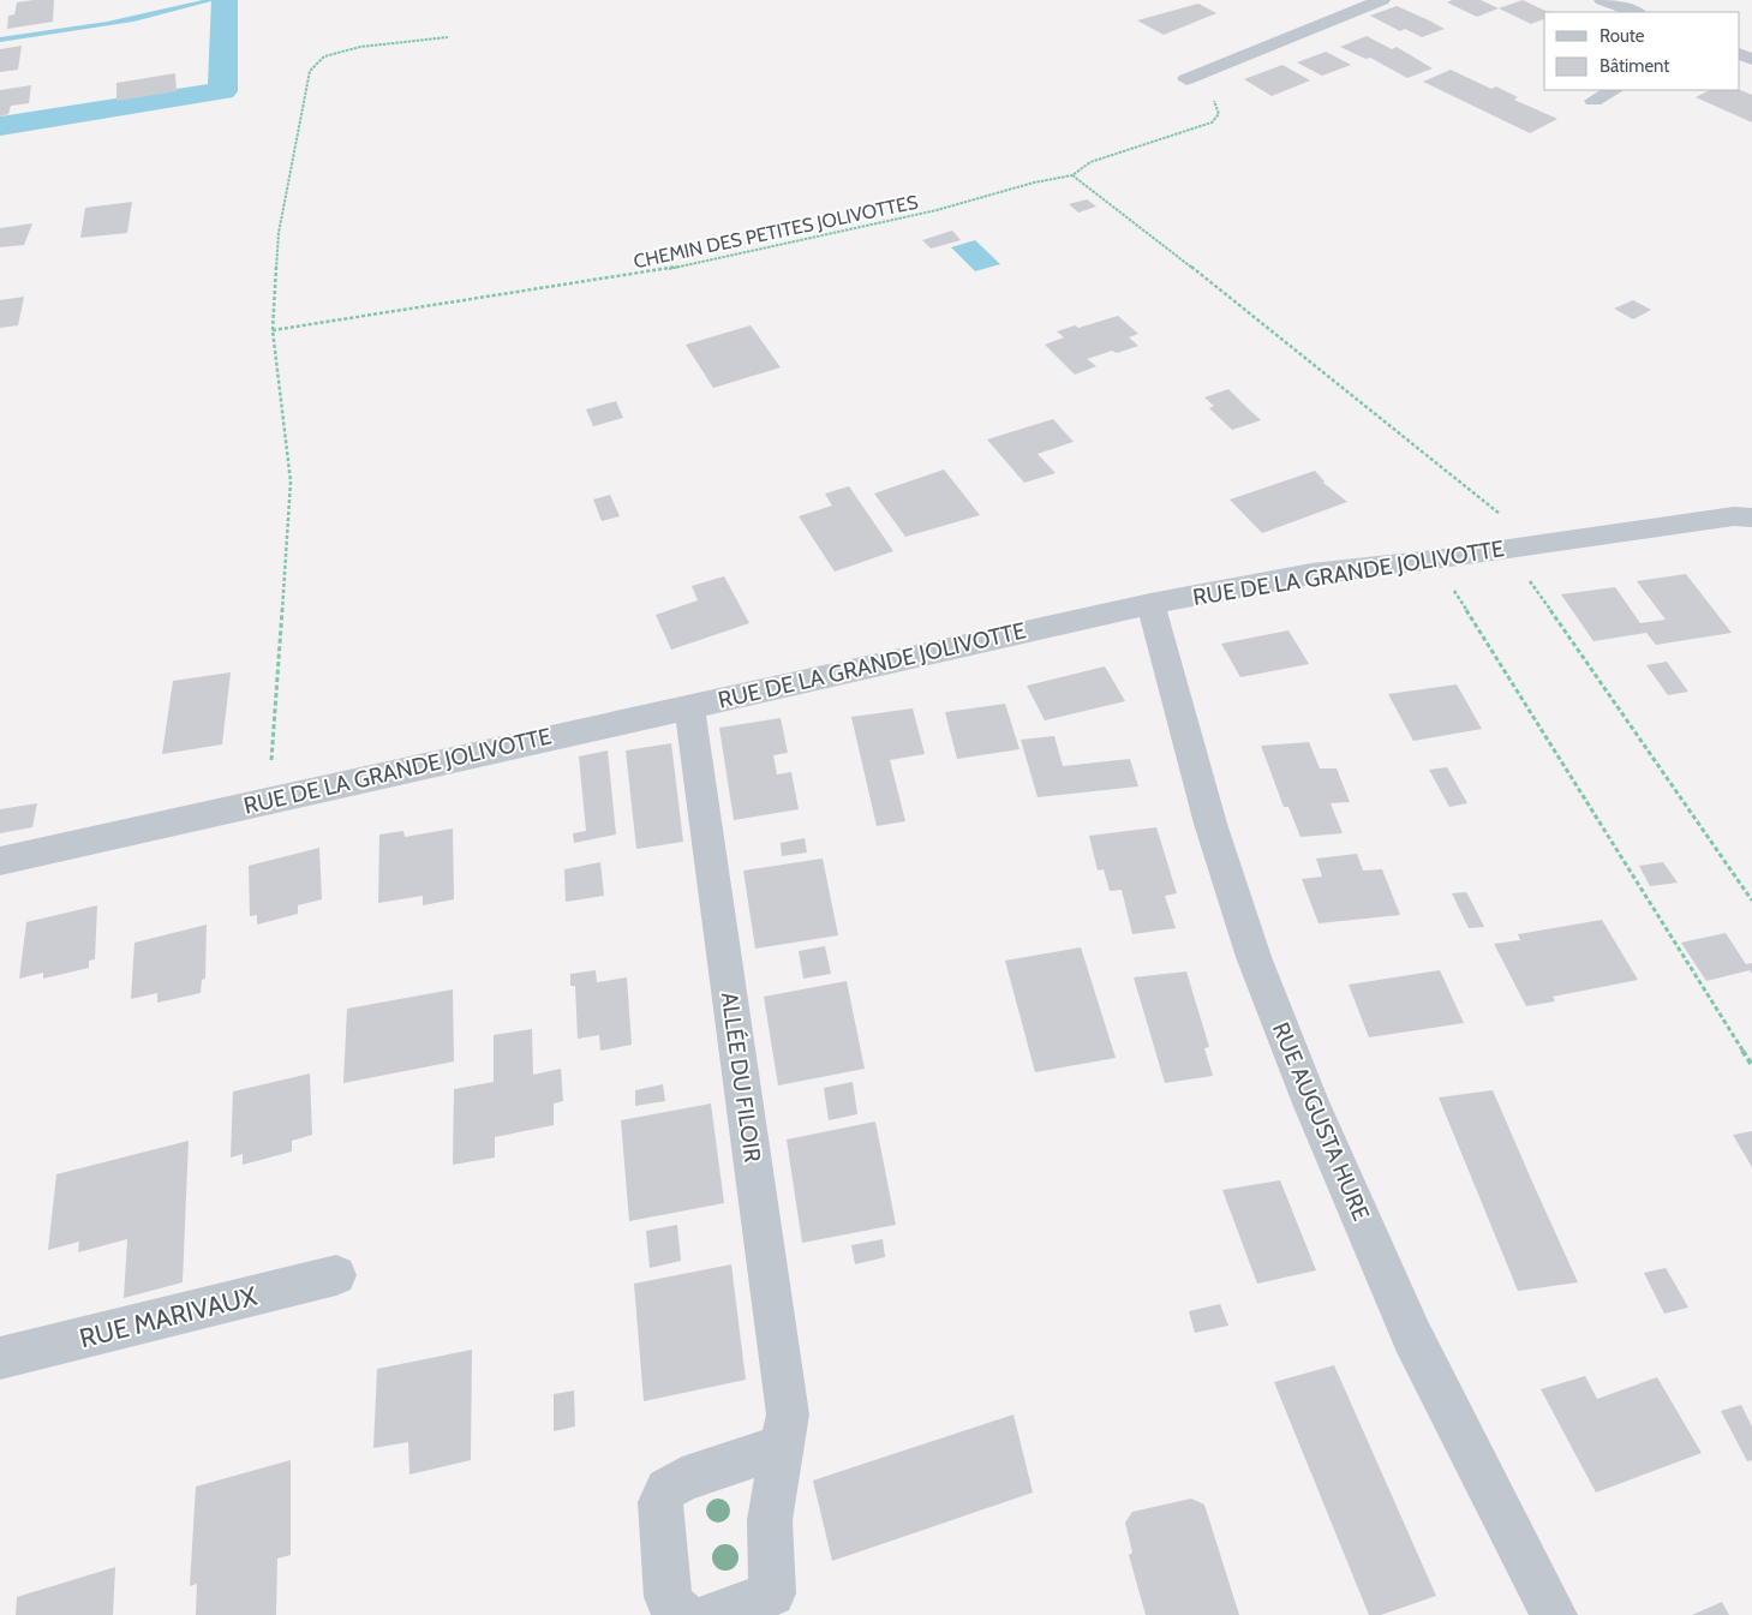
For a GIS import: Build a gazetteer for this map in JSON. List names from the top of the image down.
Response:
{
  "streets": {
    "street": [
      "RUE DE LA GRANDE JOLIVOTTE",
      "ALLÉE DU FILOIR",
      "RUE AUGUSTA HURE",
      "RUE MARIVAUX"
    ],
    "path": ["CHEMIN DES PETITES JOLIVOTTES"]
  },
  "crossings": [
    ["RUE DE LA GRANDE JOLIVOTTE", "ALLÉE DU FILOIR"],
    ["RUE DE LA GRANDE JOLIVOTTE", "RUE AUGUSTA HURE"]
  ],
  "legend": ["Route", "Bâtiment"]
}
